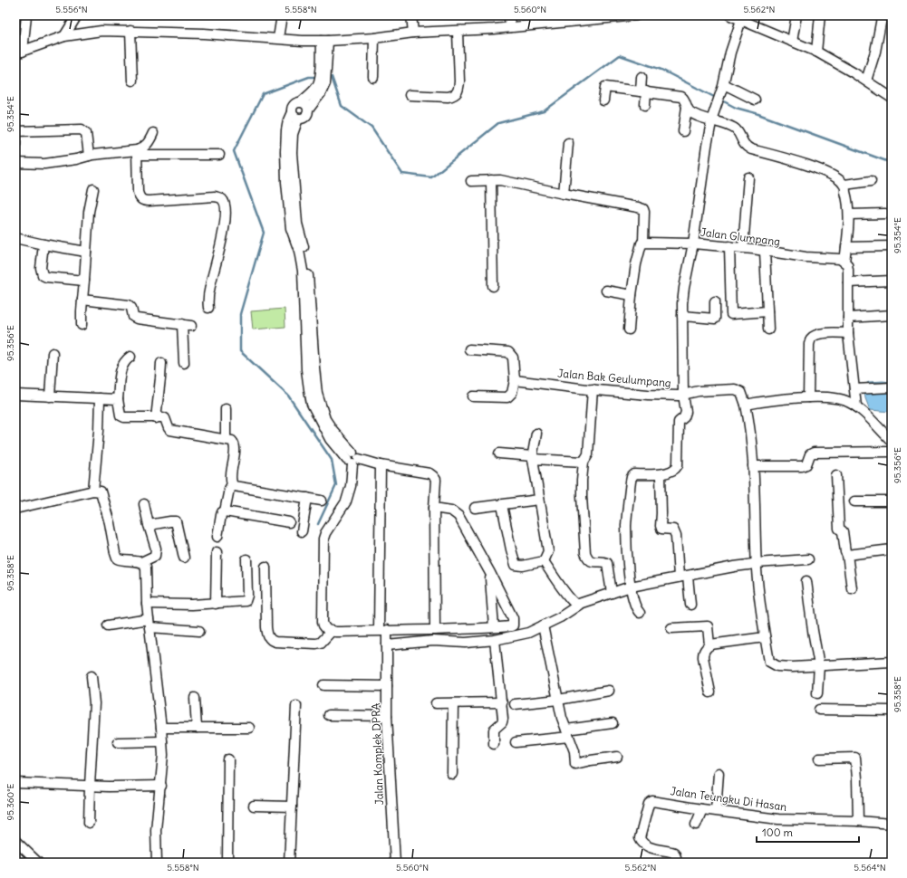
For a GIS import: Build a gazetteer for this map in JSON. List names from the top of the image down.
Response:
{
  "streets": {
    "street": [
      "Jalan Glumpang",
      "Jalan Bak Geulumpang",
      "Jalan Komplek DPRA",
      "Jalan Teungku Di Hasan"
    ]
  },
  "scale_bar": "100 m",
  "coordinates": [
    "5.556°N",
    "5.558°N",
    "5.560°N",
    "5.562°N",
    "95.354°E",
    "95.356°E",
    "95.358°E",
    "95.360°E",
    "5.564°N"
  ]
}
